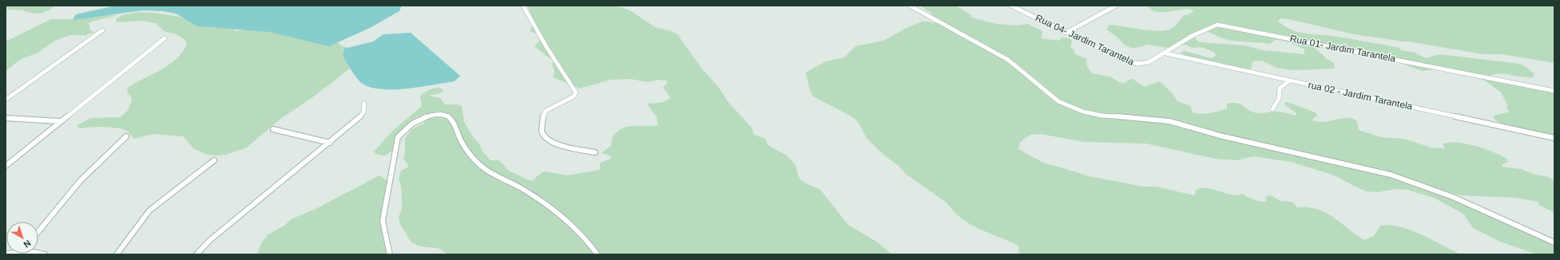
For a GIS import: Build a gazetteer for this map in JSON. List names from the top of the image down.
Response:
{
  "streets": {
    "street": ["Rua 04- Jardim Tarantela", "Rua 01- Jardim Tarantela", "rua 02 - Jardim Tarantela"]
  },
  "crossings": [
    ["Rua 04- Jardim Tarantela", "Rua 01- Jardim Tarantela"],
    ["Rua 01- Jardim Tarantela", "rua 02 - Jardim Tarantela"]
  ],
  "north": "bottom right"
}
